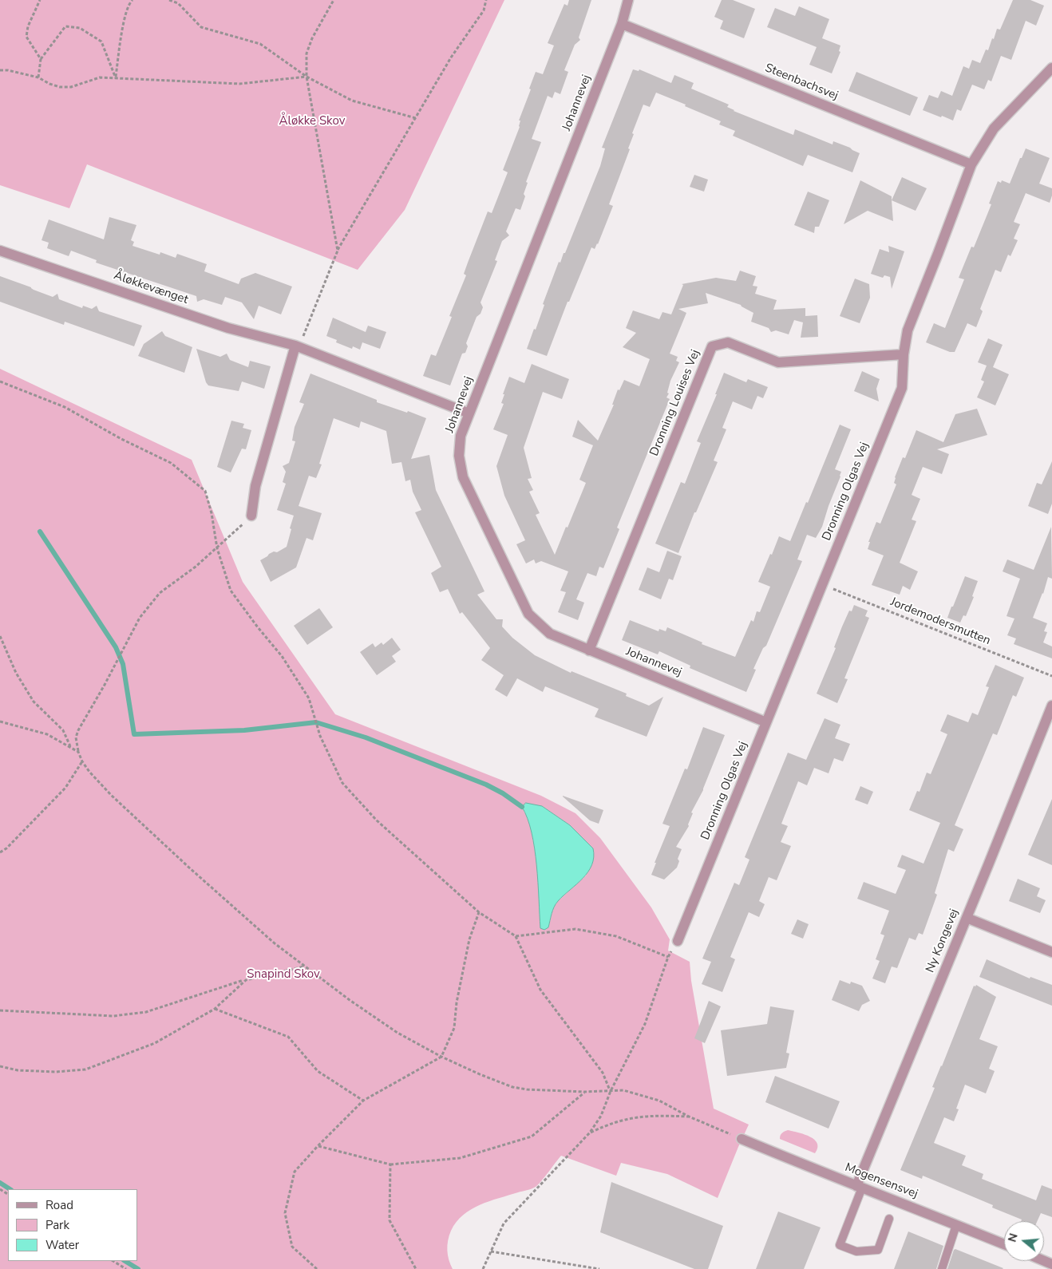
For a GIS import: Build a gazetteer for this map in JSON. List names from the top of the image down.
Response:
{
  "streets": {
    "street": [
      "Steenbachsvej",
      "Johannevej",
      "Åløkkevænget",
      "Dronning Louises Vej",
      "Dronning Olgas Vej",
      "Ny Kongevej",
      "Mogensensvej"
    ],
    "path": ["Jordemodersmutten"]
  },
  "crossings": [
    ["Steenbachsvej", "Johannevej"],
    ["Steenbachsvej", "Dronning Olgas Vej"],
    ["Johannevej", "Åløkkevænget"],
    ["Johannevej", "Dronning Louises Vej"],
    ["Johannevej", "Dronning Olgas Vej"],
    ["Dronning Louises Vej", "Dronning Olgas Vej"],
    ["Dronning Olgas Vej", "Jordemodersmutten"],
    ["Ny Kongevej", "Mogensensvej"]
  ],
  "parks": ["Åløkke Skov", "Snapind Skov"],
  "legend": ["Road", "Park", "Water"],
  "north": "left"
}
